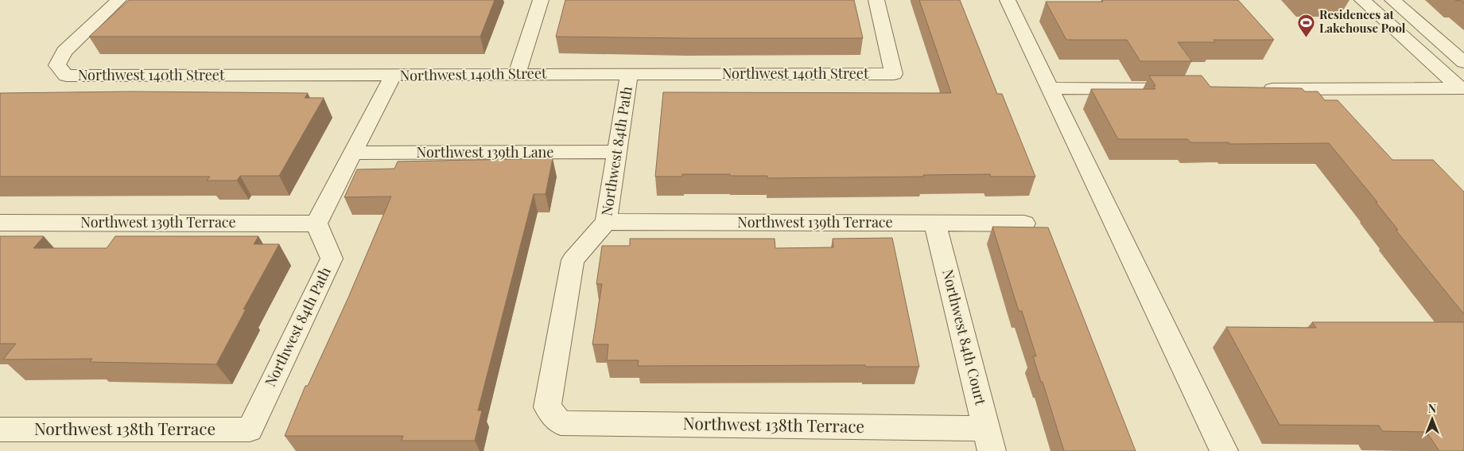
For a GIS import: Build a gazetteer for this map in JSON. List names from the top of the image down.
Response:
{
  "streets": {
    "street": [
      "Northwest 140th Street",
      "Northwest 84th Path",
      "Northwest 139th Lane",
      "Northwest 139th Terrace",
      "Northwest 84th Court",
      "Northwest 138th Terrace"
    ]
  },
  "crossings": [
    ["Northwest 140th Street", "Northwest 84th Path"],
    ["Northwest 84th Path", "Northwest 139th Lane"],
    ["Northwest 84th Path", "Northwest 139th Terrace"],
    ["Northwest 84th Path", "Northwest 138th Terrace"],
    ["Northwest 139th Terrace", "Northwest 84th Court"],
    ["Northwest 84th Court", "Northwest 138th Terrace"]
  ],
  "places": {
    "sports": ["Residences at Lakehouse Pool"]
  },
  "north": "top"
}
